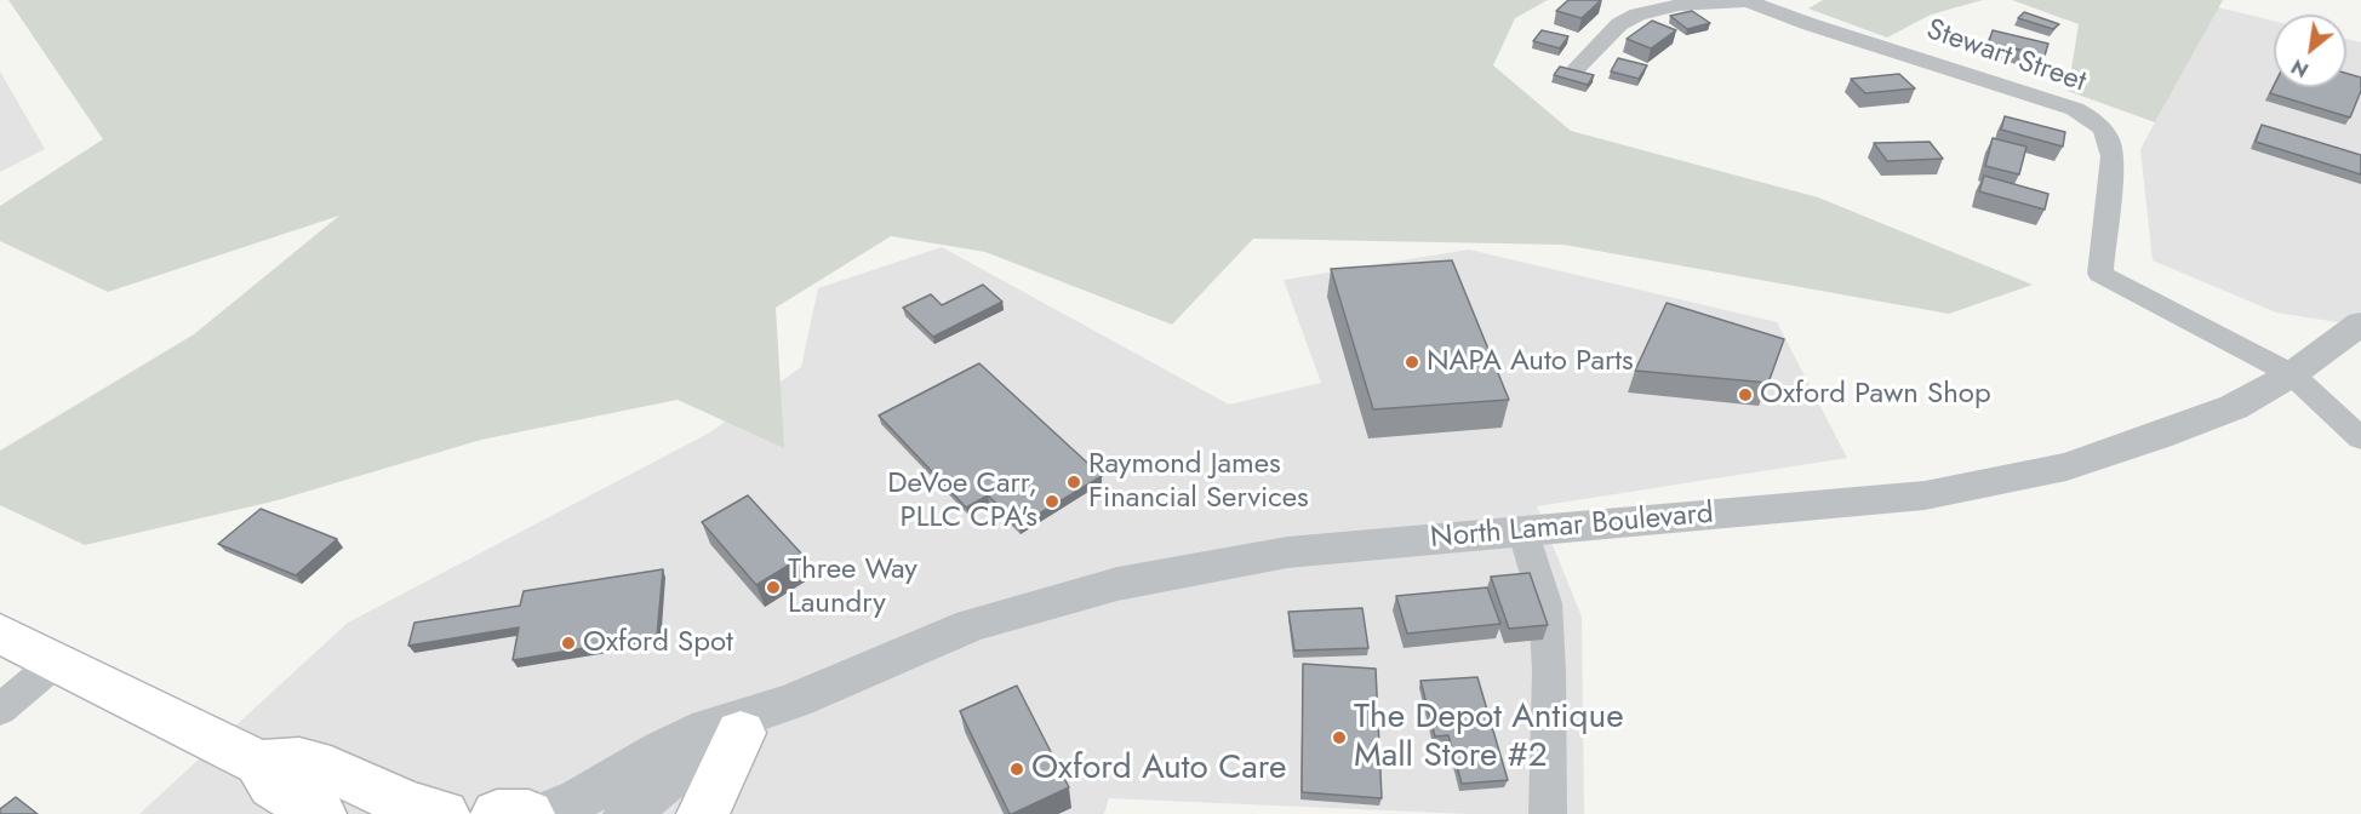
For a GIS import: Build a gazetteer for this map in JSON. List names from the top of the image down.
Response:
{
  "streets": {
    "street": ["Stewart Street", "North Lamar Boulevard"]
  },
  "crossings": [
    ["Stewart Street", "North Lamar Boulevard"]
  ],
  "places": [
    "NAPA Auto Parts",
    "Oxford Pawn Shop",
    "Raymond James Financial Services",
    "DeVoe Carr, PLLC CPA's",
    "Three Way Laundry",
    "Oxford Spot",
    "The Depot Antique Mall Store #2",
    "Oxford Auto Care"
  ],
  "north": "bottom left"
}
